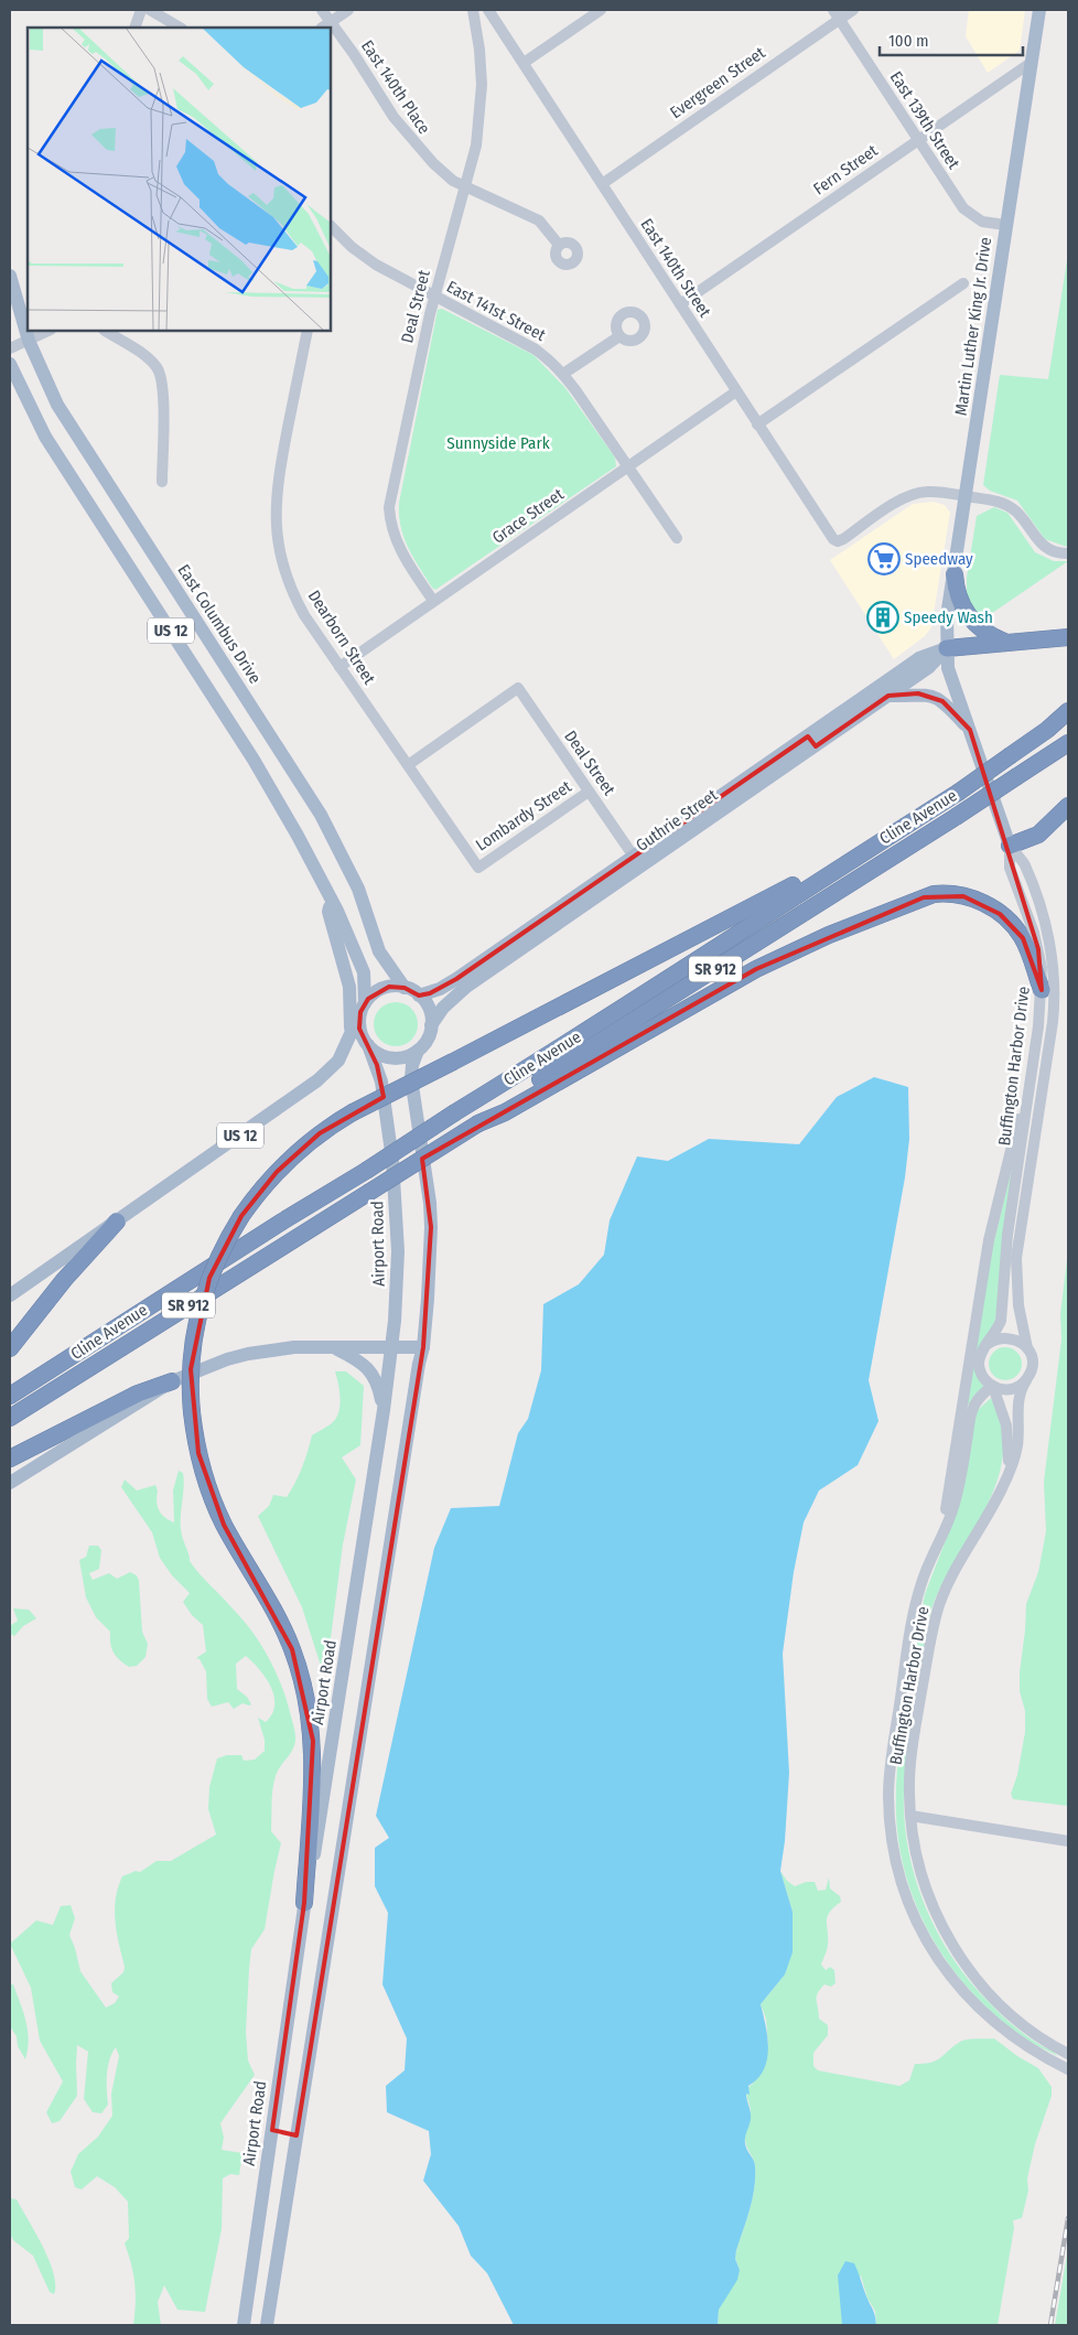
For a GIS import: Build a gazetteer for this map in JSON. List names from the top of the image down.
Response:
{
  "streets": {
    "highway": ["US 12", "Cline Avenue", "SR 912"],
    "main road": [
      "Martin Luther King Jr. Drive",
      "East Columbus Drive",
      "Guthrie Street",
      "Airport Road"
    ],
    "street": [
      "Evergreen Street",
      "East 140th Place",
      "East 139th Street",
      "Fern Street",
      "East 140th Street",
      "Deal Street",
      "East 141st Street",
      "Grace Street",
      "Dearborn Street",
      "Lombardy Street",
      "Buffington Harbor Drive"
    ]
  },
  "crossings": [
    ["Evergreen Street", "East 139th Street"],
    ["Evergreen Street", "East 140th Street"],
    ["East 140th Place", "Deal Street"],
    ["East 139th Street", "Fern Street"],
    ["East 139th Street", "Martin Luther King Jr. Drive"],
    ["Fern Street", "East 140th Street"],
    ["Fern Street", "Martin Luther King Jr. Drive"],
    ["East 140th Street", "Martin Luther King Jr. Drive"],
    ["East 140th Street", "Grace Street"],
    ["Deal Street", "East 141st Street"],
    ["Deal Street", "Grace Street"],
    ["Deal Street", "Dearborn Street"],
    ["Deal Street", "Lombardy Street"],
    ["Deal Street", "Guthrie Street"],
    ["East 141st Street", "Grace Street"],
    ["Martin Luther King Jr. Drive", "Guthrie Street"],
    ["Grace Street", "Dearborn Street"],
    ["East Columbus Drive", "US 12"],
    ["East Columbus Drive", "Guthrie Street"],
    ["East Columbus Drive", "Airport Road"],
    ["US 12", "Guthrie Street"],
    ["US 12", "Airport Road"],
    ["Dearborn Street", "Lombardy Street"],
    ["Guthrie Street", "Airport Road"]
  ],
  "parks": ["Sunnyside Park"],
  "places": {
    "supermarket": ["Speedway"],
    "building": ["Speedy Wash"]
  },
  "scale_bar": "100 m"
}
